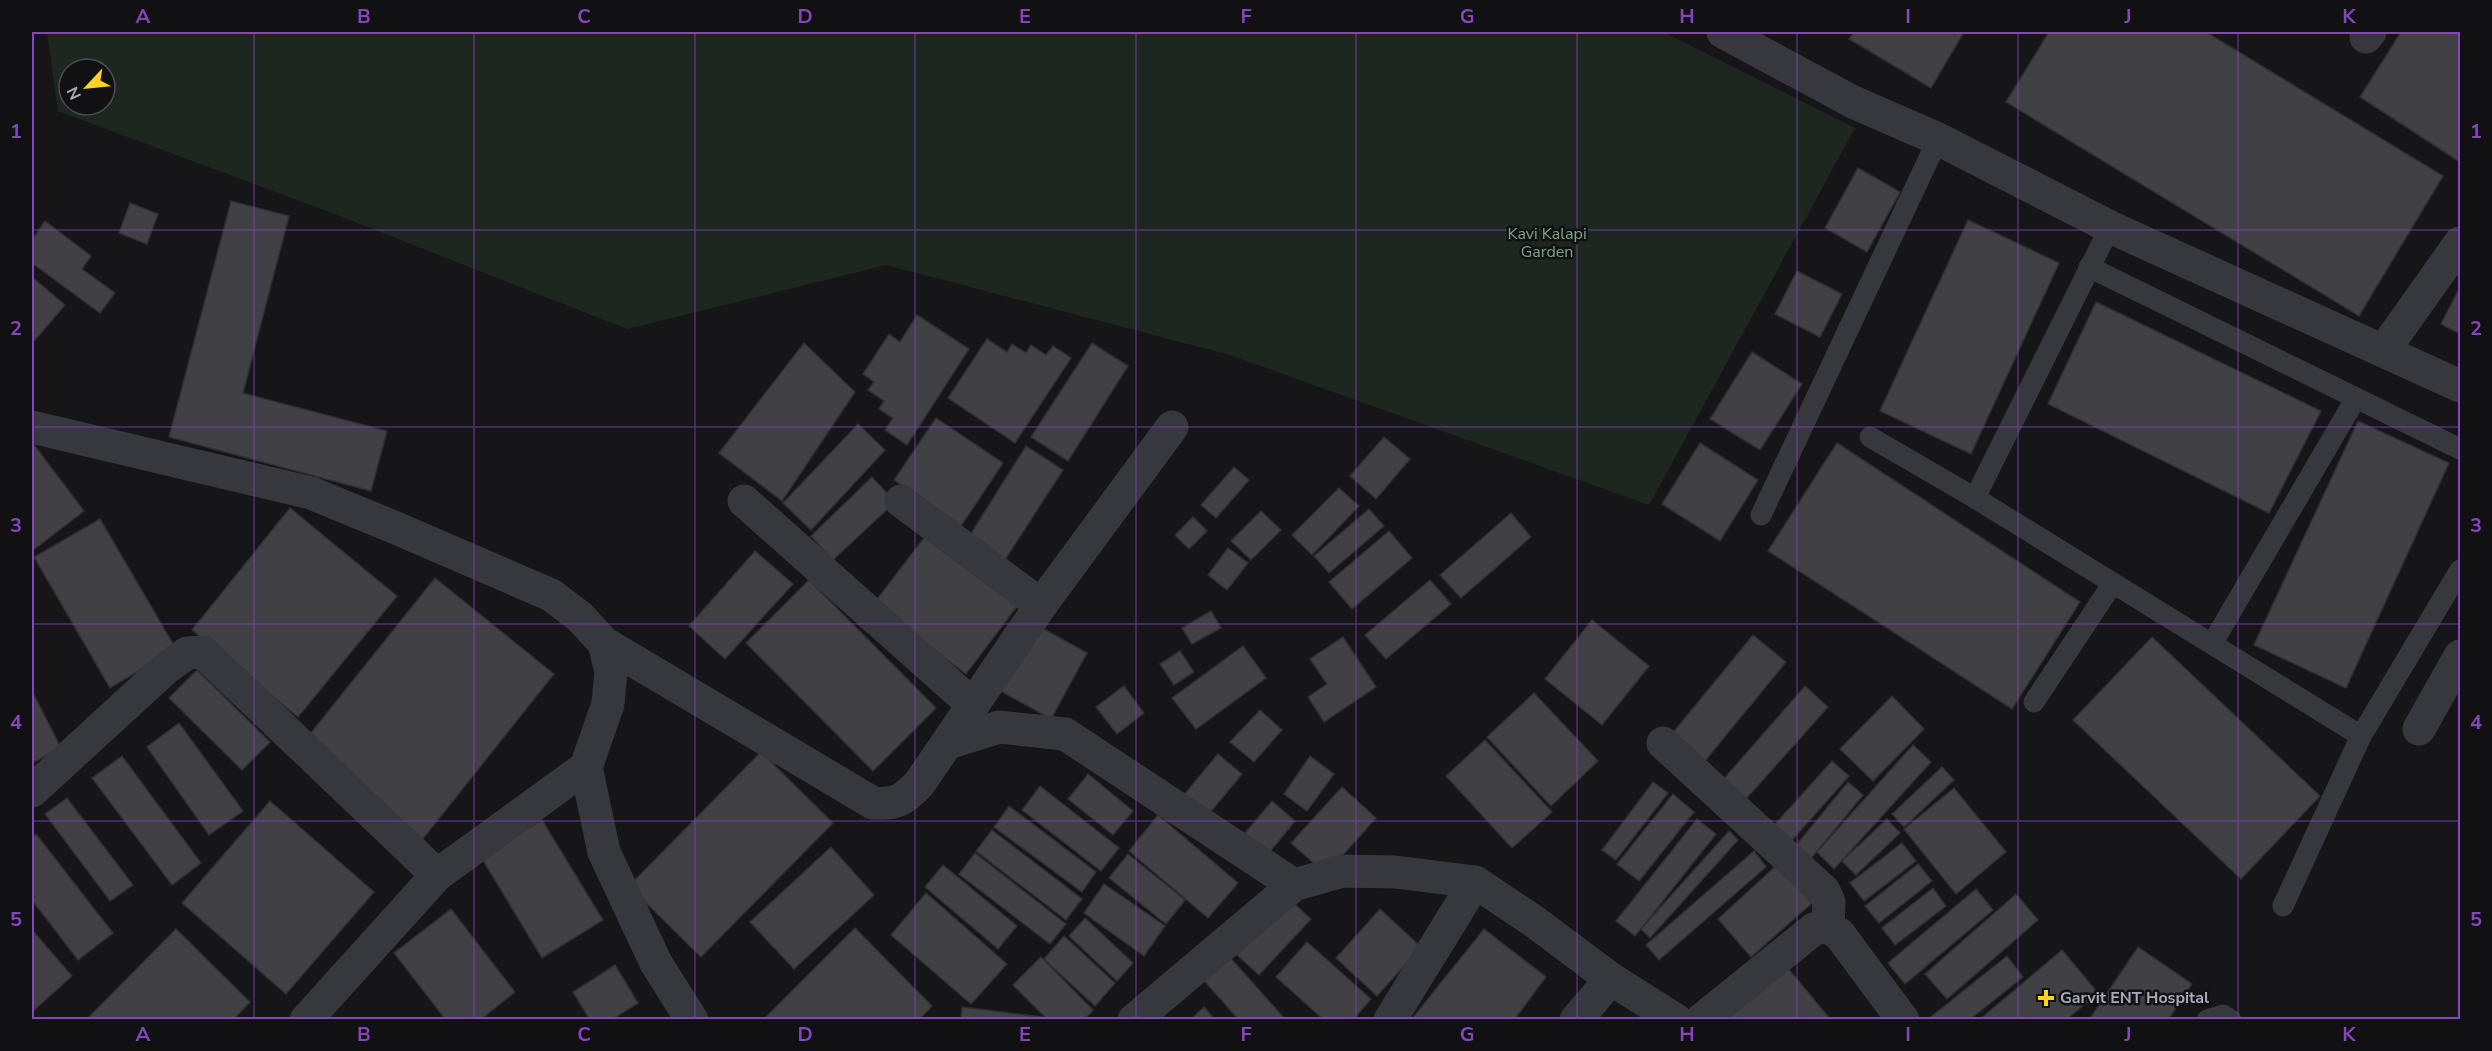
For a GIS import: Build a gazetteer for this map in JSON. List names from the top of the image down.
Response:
{
  "parks": ["Kavi Kalapi Garden"],
  "places": {
    "health": ["Garvit ENT Hospital"]
  },
  "north": "bottom left",
  "grid": {
    "columns": [
      "A",
      "B",
      "C",
      "D",
      "E",
      "F",
      "G",
      "H",
      "I",
      "J",
      "K"
    ],
    "rows": [
      "1",
      "2",
      "3",
      "4",
      "5"
    ]
  }
}
